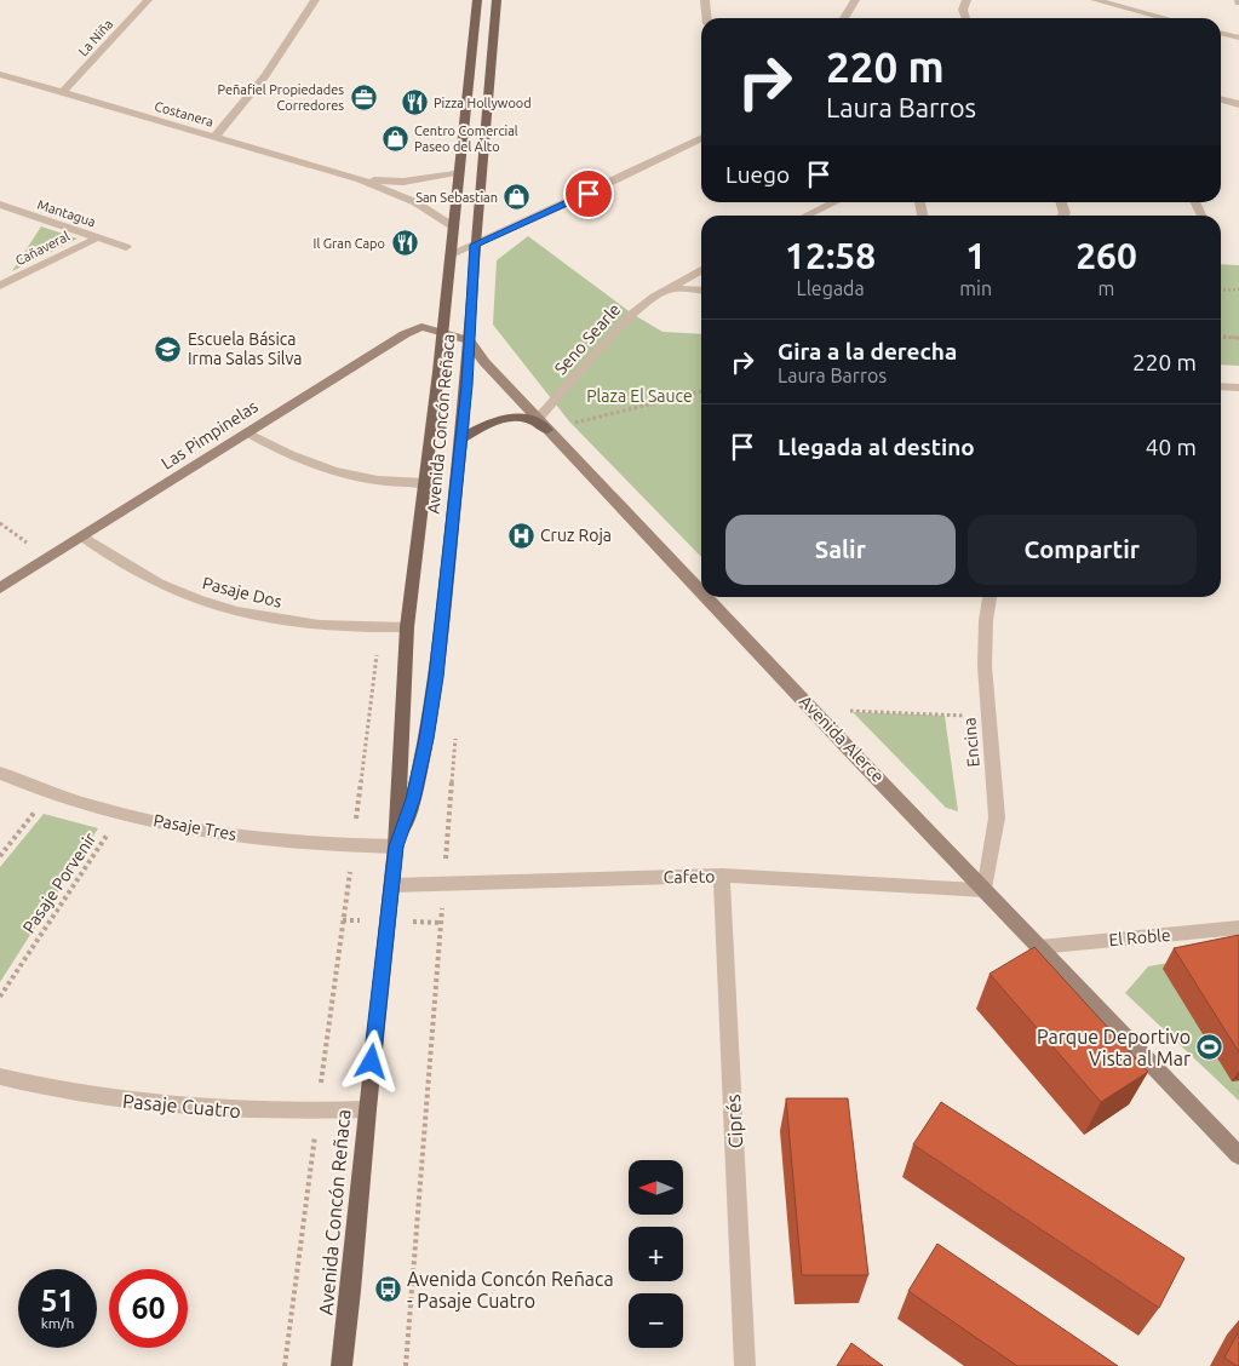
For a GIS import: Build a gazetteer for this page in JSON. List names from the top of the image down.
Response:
{
  "streets": {
    "main road": ["Avenida Concón Reñaca"],
    "street": [
      "La Niña",
      "Costanera",
      "Mantagua",
      "Cañaveral",
      "Seno Searle",
      "Las Pimpinelas",
      "Pasaje Dos",
      "Avenida Alerce",
      "Encina",
      "Pasaje Tres",
      "Cafeto",
      "El Roble",
      "Pasaje Cuatro",
      "Ciprés"
    ],
    "path": ["Pasaje Porvenir"]
  },
  "crossings": [
    ["La Niña", "Costanera"],
    ["Costanera", "Avenida Concón Reñaca"],
    ["Mantagua", "Cañaveral"],
    ["Seno Searle", "Avenida Alerce"],
    ["Avenida Concón Reñaca", "Las Pimpinelas"],
    ["Avenida Concón Reñaca", "Pasaje Dos"],
    ["Avenida Concón Reñaca", "Avenida Alerce"],
    ["Avenida Concón Reñaca", "Pasaje Tres"],
    ["Avenida Concón Reñaca", "Cafeto"],
    ["Avenida Concón Reñaca", "Pasaje Cuatro"],
    ["Las Pimpinelas", "Pasaje Dos"],
    ["Avenida Alerce", "Encina"],
    ["Avenida Alerce", "Cafeto"],
    ["Avenida Alerce", "El Roble"],
    ["Encina", "Cafeto"],
    ["Pasaje Tres", "Pasaje Porvenir"],
    ["Cafeto", "Ciprés"]
  ],
  "parks": ["Plaza El Sauce"],
  "places": {
    "office": ["Peñafiel Propiedades Corredores"],
    "restaurant": ["Pizza Hollywood", "Il Gran Capo"],
    "shop": ["Centro Comercial Paseo del Alto", "San Sebastian"],
    "school or university": ["Escuela Básica Irma Salas Silva"],
    "hospital": ["Cruz Roja"],
    "sports": ["Parque Deportivo Vista al Mar"],
    "bus stop": ["Avenida Concón Reñaca - Pasaje Cuatro"]
  },
  "north": "left",
  "page": {
    "turn": ["220 m", "Laura Barros"],
    "then": "Luego",
    "eta": [
      "12:58",
      "Llegada",
      "1",
      "min",
      "260",
      "m"
    ],
    "list": [
      {
        "name": "Gira a la derecha",
        "note": "Laura Barros",
        "value": "220 m"
      },
      {
        "name": "Llegada al destino",
        "value": "40 m"
      }
    ],
    "buttons": ["Salir", "Compartir"],
    "map_buttons": ["+", "−"],
    "speed": "51 km/h",
    "limit": "60"
  }
}
